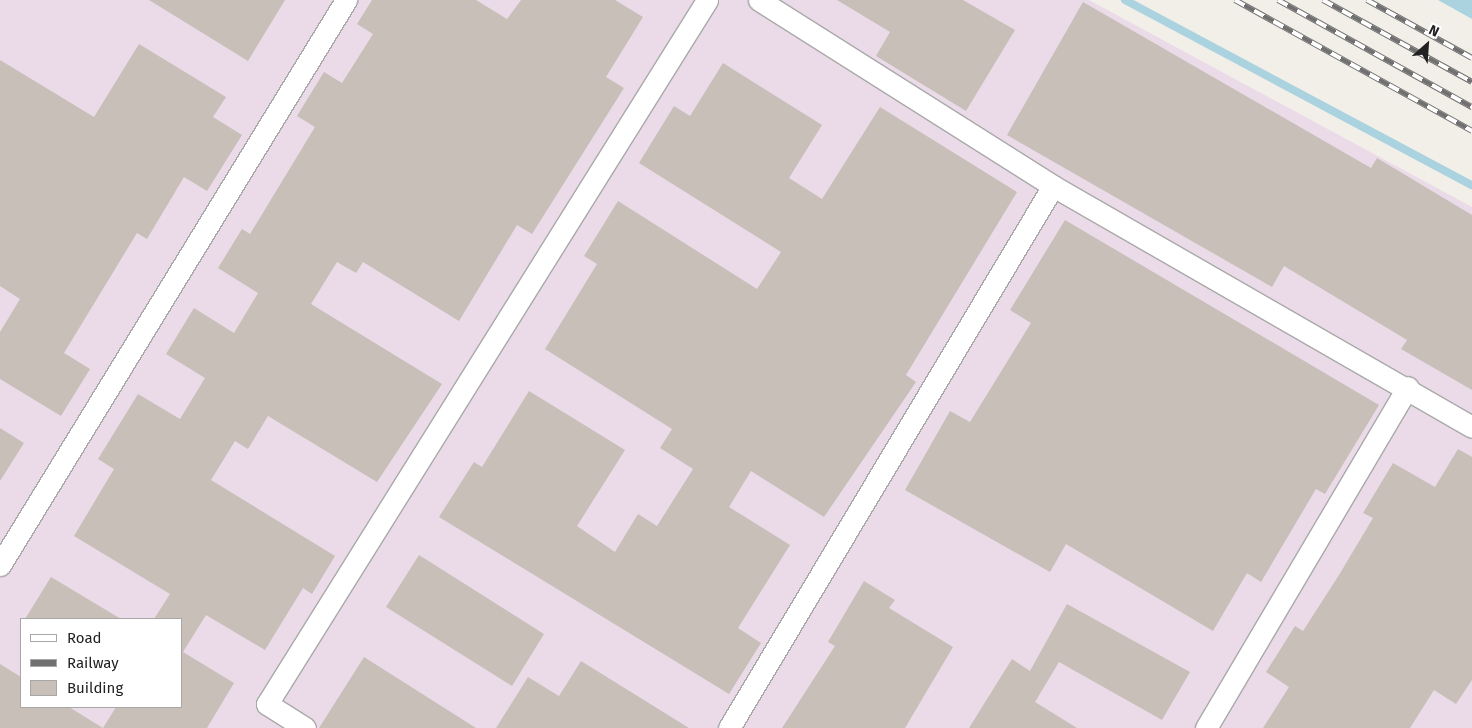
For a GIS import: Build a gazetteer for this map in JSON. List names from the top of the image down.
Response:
{
  "legend": ["Road", "Railway", "Building"],
  "north": "top right"
}
